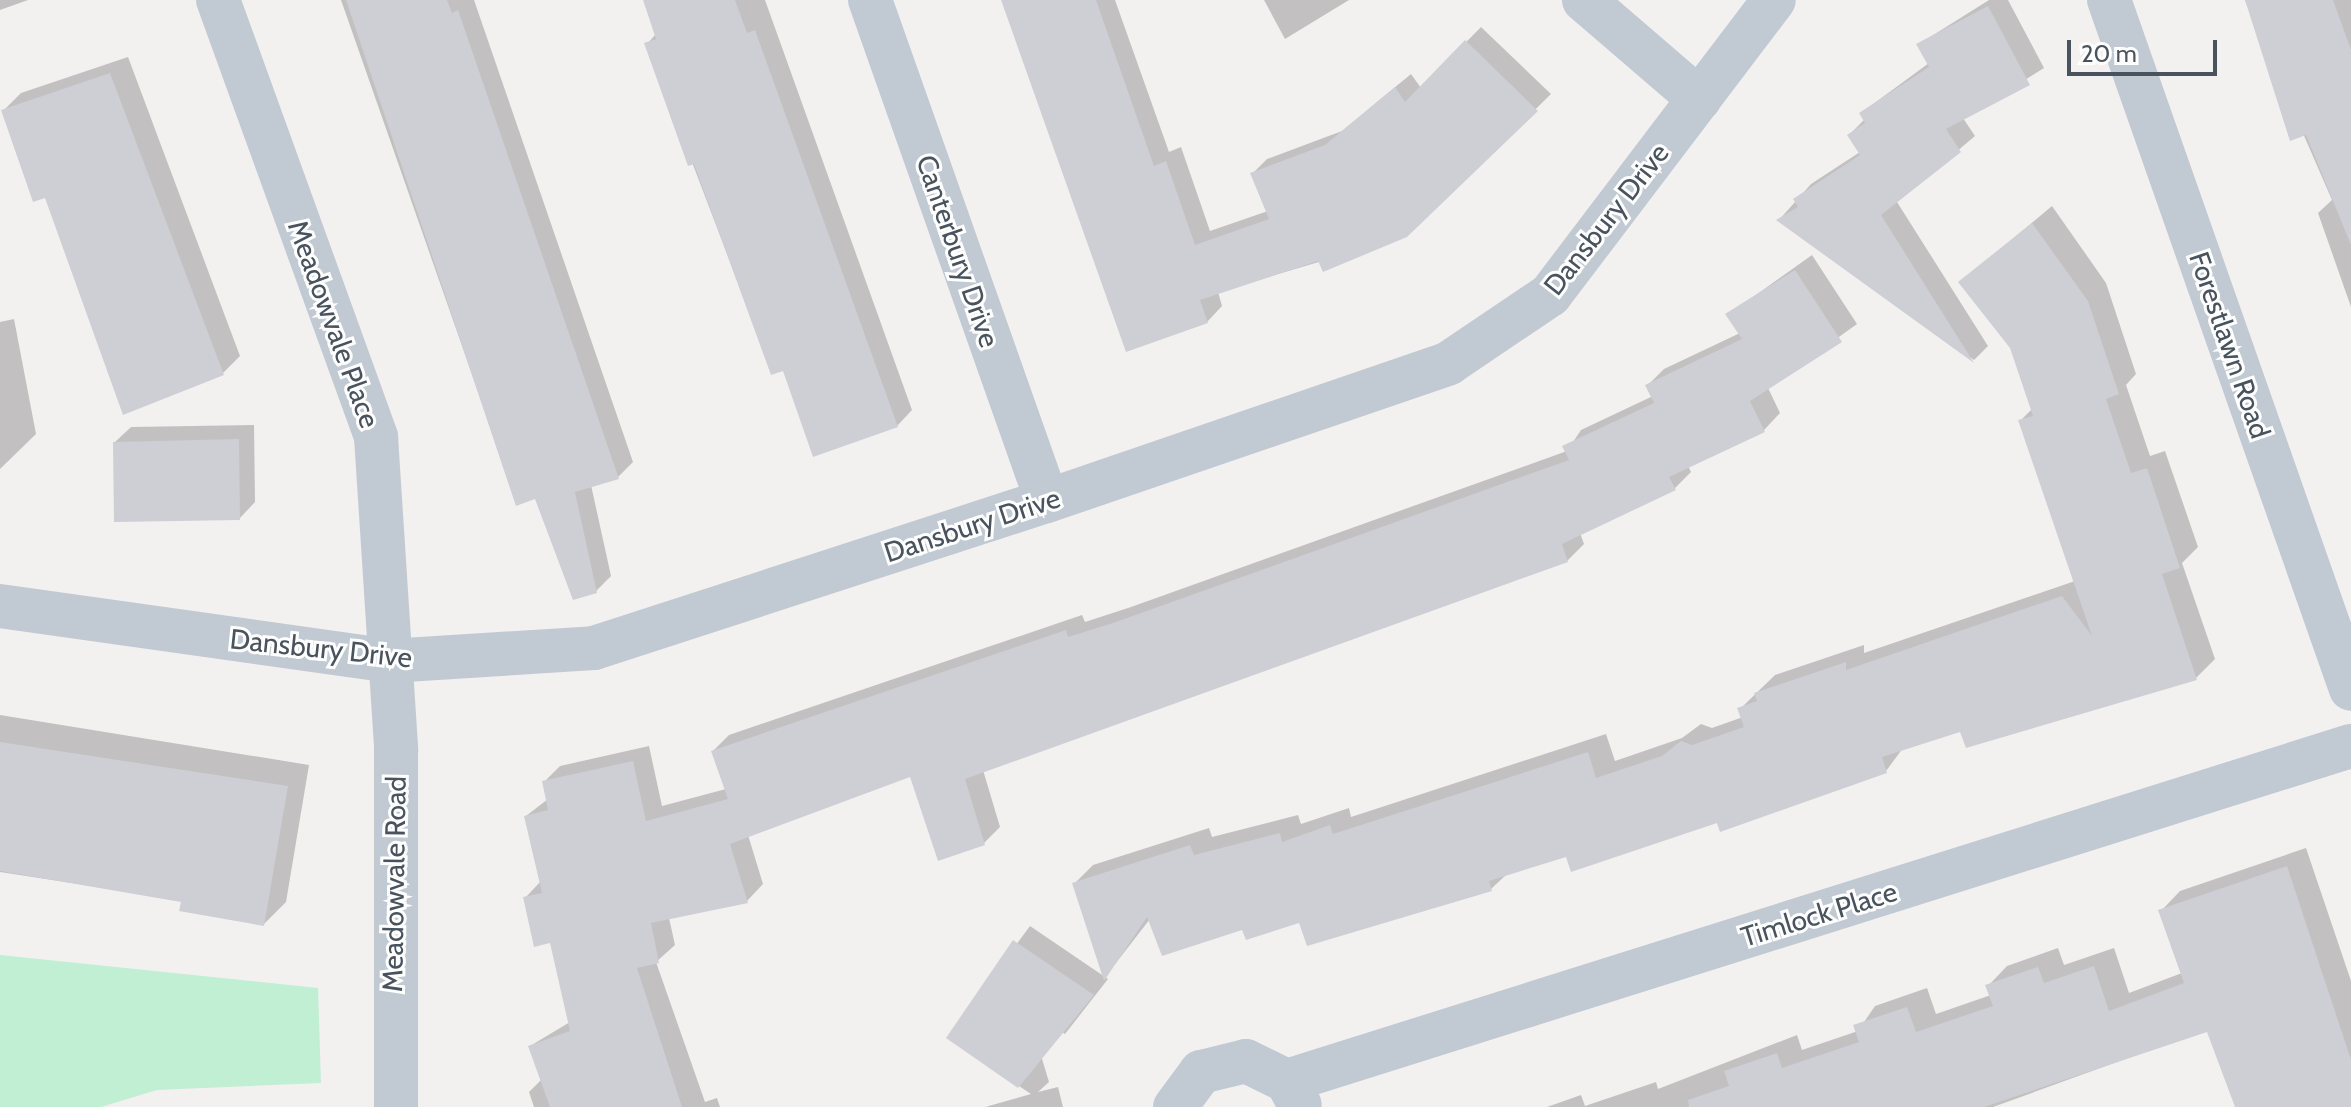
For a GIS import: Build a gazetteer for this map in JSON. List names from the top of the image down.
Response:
{
  "streets": {
    "street": [
      "Dansbury Drive",
      "Canterbury Drive",
      "Meadowvale Place",
      "Forestlawn Road",
      "Meadowvale Road",
      "Timlock Place"
    ]
  },
  "crossings": [
    ["Dansbury Drive", "Canterbury Drive"],
    ["Dansbury Drive", "Meadowvale Place"],
    ["Dansbury Drive", "Meadowvale Road"],
    ["Meadowvale Place", "Meadowvale Road"]
  ],
  "scale_bar": "20 m"
}
